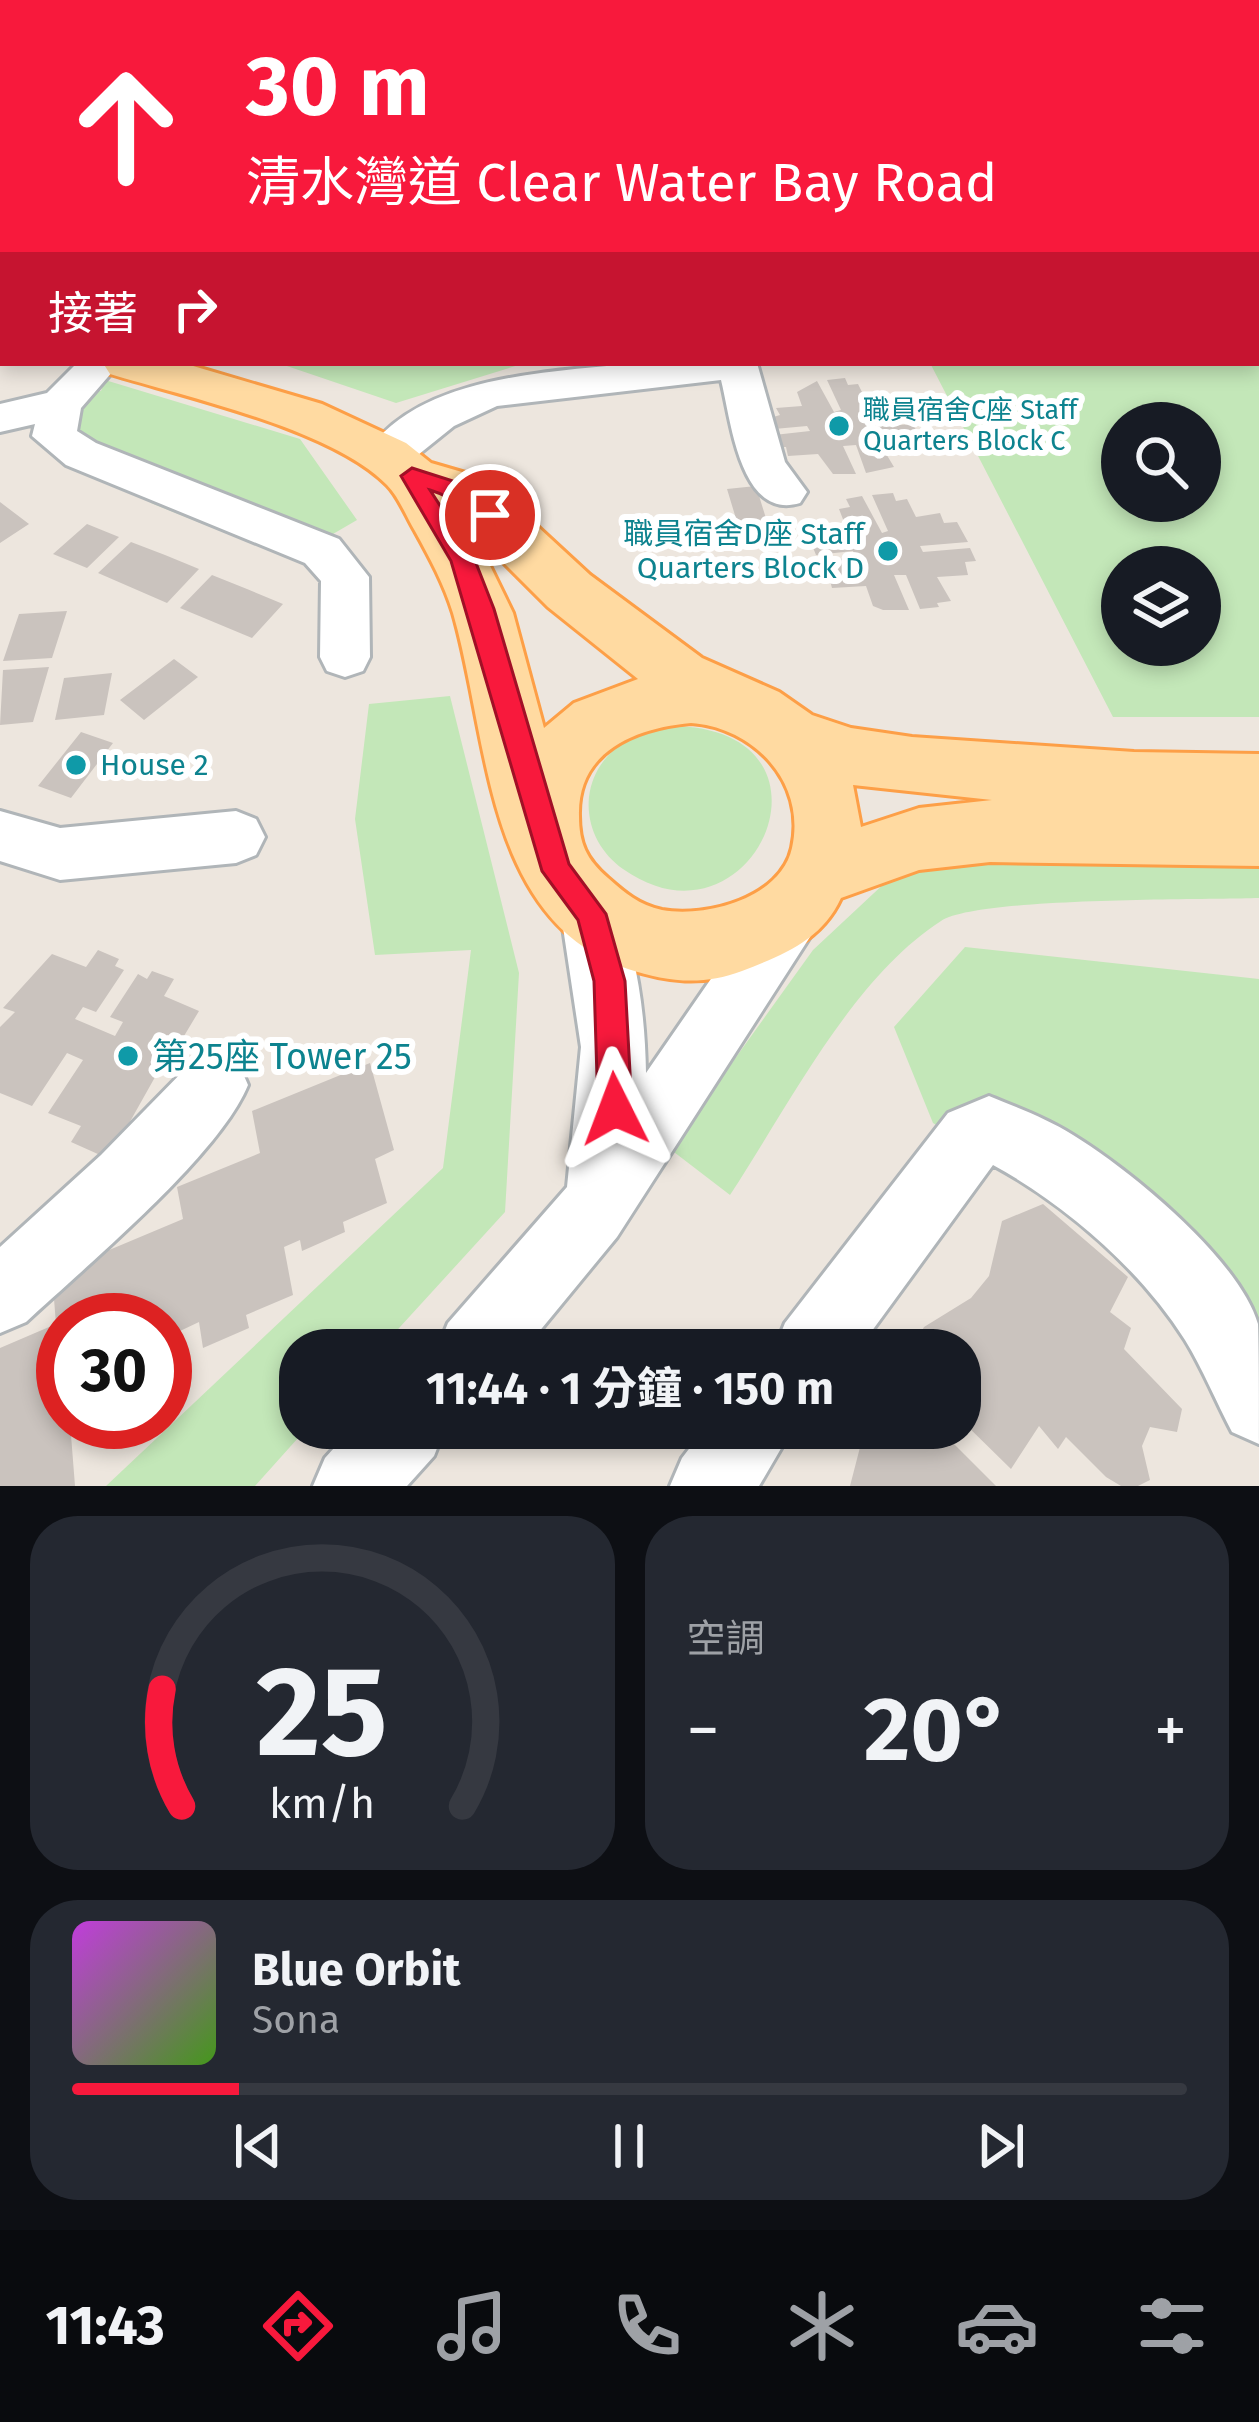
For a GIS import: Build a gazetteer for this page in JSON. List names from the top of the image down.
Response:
{
  "places": [
    "職員宿舍C座 Staff Quarters Block C",
    "職員宿舍D座 Staff Quarters Block D",
    "House 2",
    "第25座 Tower 25"
  ],
  "page": {
    "turn": ["30 m", "清水灣道 Clear Water Bay Road"],
    "then": "接著",
    "limit": "30",
    "trip": "11:44 · 1 分鐘 · 150 m",
    "tile": "空調",
    "heat": ["−", "20°", "+"],
    "song": ["Blue Orbit", "Sona"],
    "tabs": "11:43",
    "gauge": ["25", "km/h"]
  }
}
